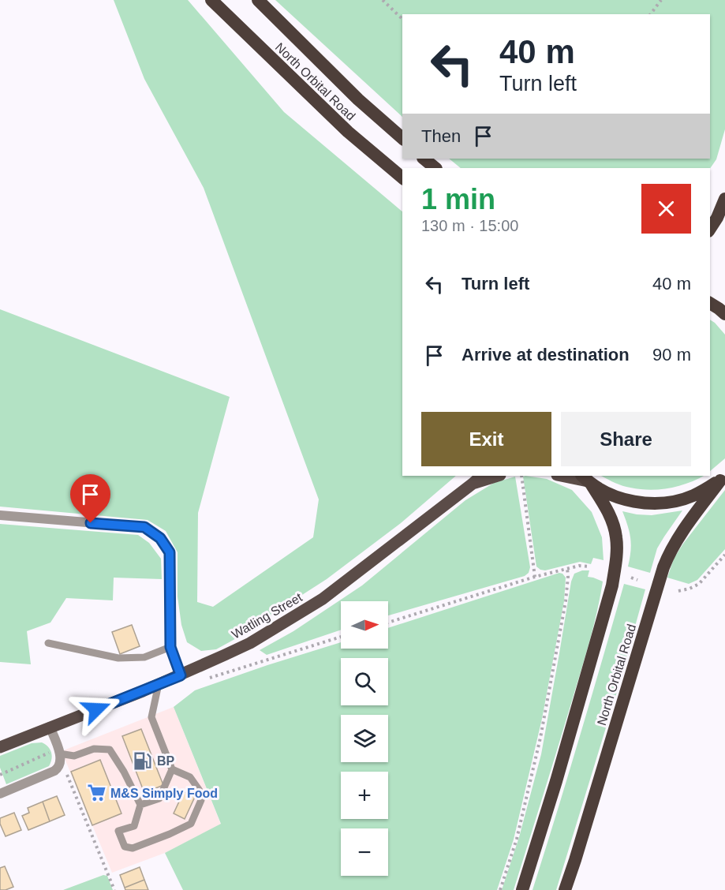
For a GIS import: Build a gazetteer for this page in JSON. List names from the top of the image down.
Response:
{
  "streets": {
    "highway": ["North Orbital Road"],
    "main road": ["Watling Street"]
  },
  "places": {
    "fuel station": ["BP"],
    "supermarket": ["M&S Simply Food"]
  },
  "north": "right",
  "page": {
    "turn": ["40 m", "Turn left"],
    "then": "Then",
    "heading": ["1 min", "130 m · 15:00"],
    "list": [
      {
        "name": "Turn left",
        "value": "40 m"
      },
      {
        "name": "Arrive at destination",
        "value": "90 m"
      }
    ],
    "buttons": ["Exit", "Share"],
    "map_buttons": ["+", "−"]
  }
}
